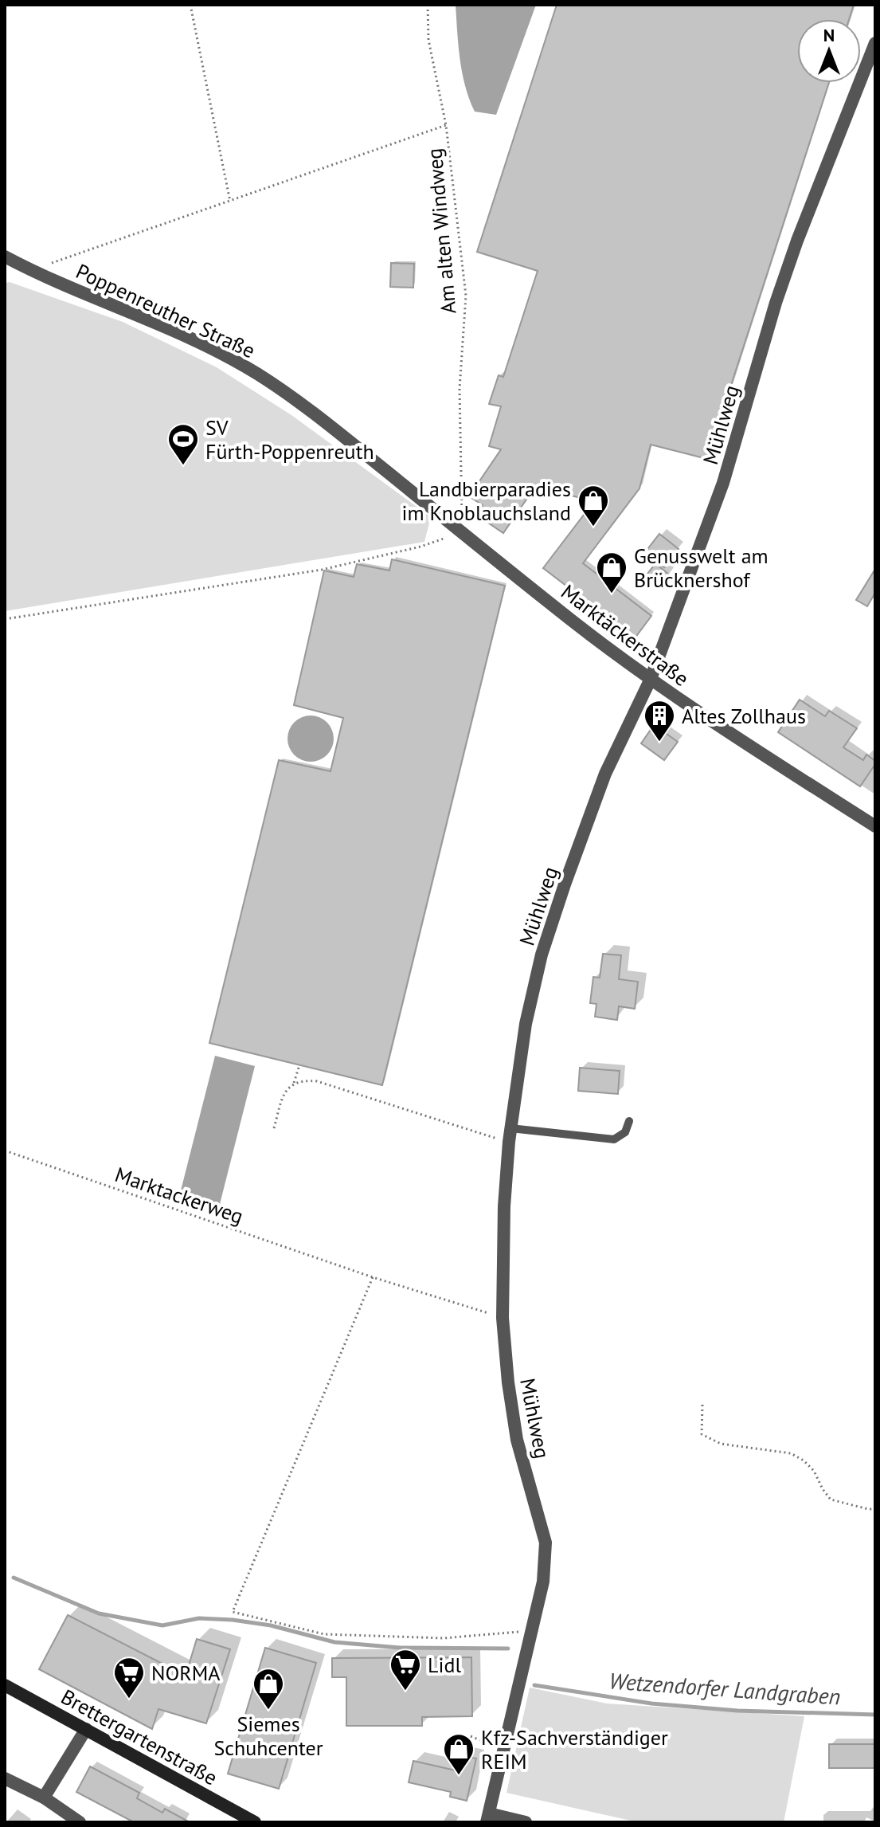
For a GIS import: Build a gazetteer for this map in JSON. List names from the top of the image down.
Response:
{
  "streets": {
    "main road": ["Brettergartenstraße"],
    "street": ["Poppenreuther Straße", "Mühlweg", "Marktäckerstraße"],
    "path": ["Am alten Windweg", "Marktackerweg"]
  },
  "crossings": [
    ["Am alten Windweg", "Poppenreuther Straße"],
    ["Poppenreuther Straße", "Marktäckerstraße"],
    ["Mühlweg", "Marktäckerstraße"],
    ["Mühlweg", "Marktackerweg"]
  ],
  "water": ["Wetzendorfer Landgraben"],
  "places": {
    "sports": ["SV Fürth-Poppenreuth"],
    "shop": [
      "Landbierparadies im Knoblauchsland",
      "Genusswelt am Brücknershof",
      "Siemes Schuhcenter",
      "Kfz-Sachverständiger REIM"
    ],
    "building": ["Altes Zollhaus"],
    "supermarket": ["Lidl", "NORMA"]
  },
  "north": "top"
}
